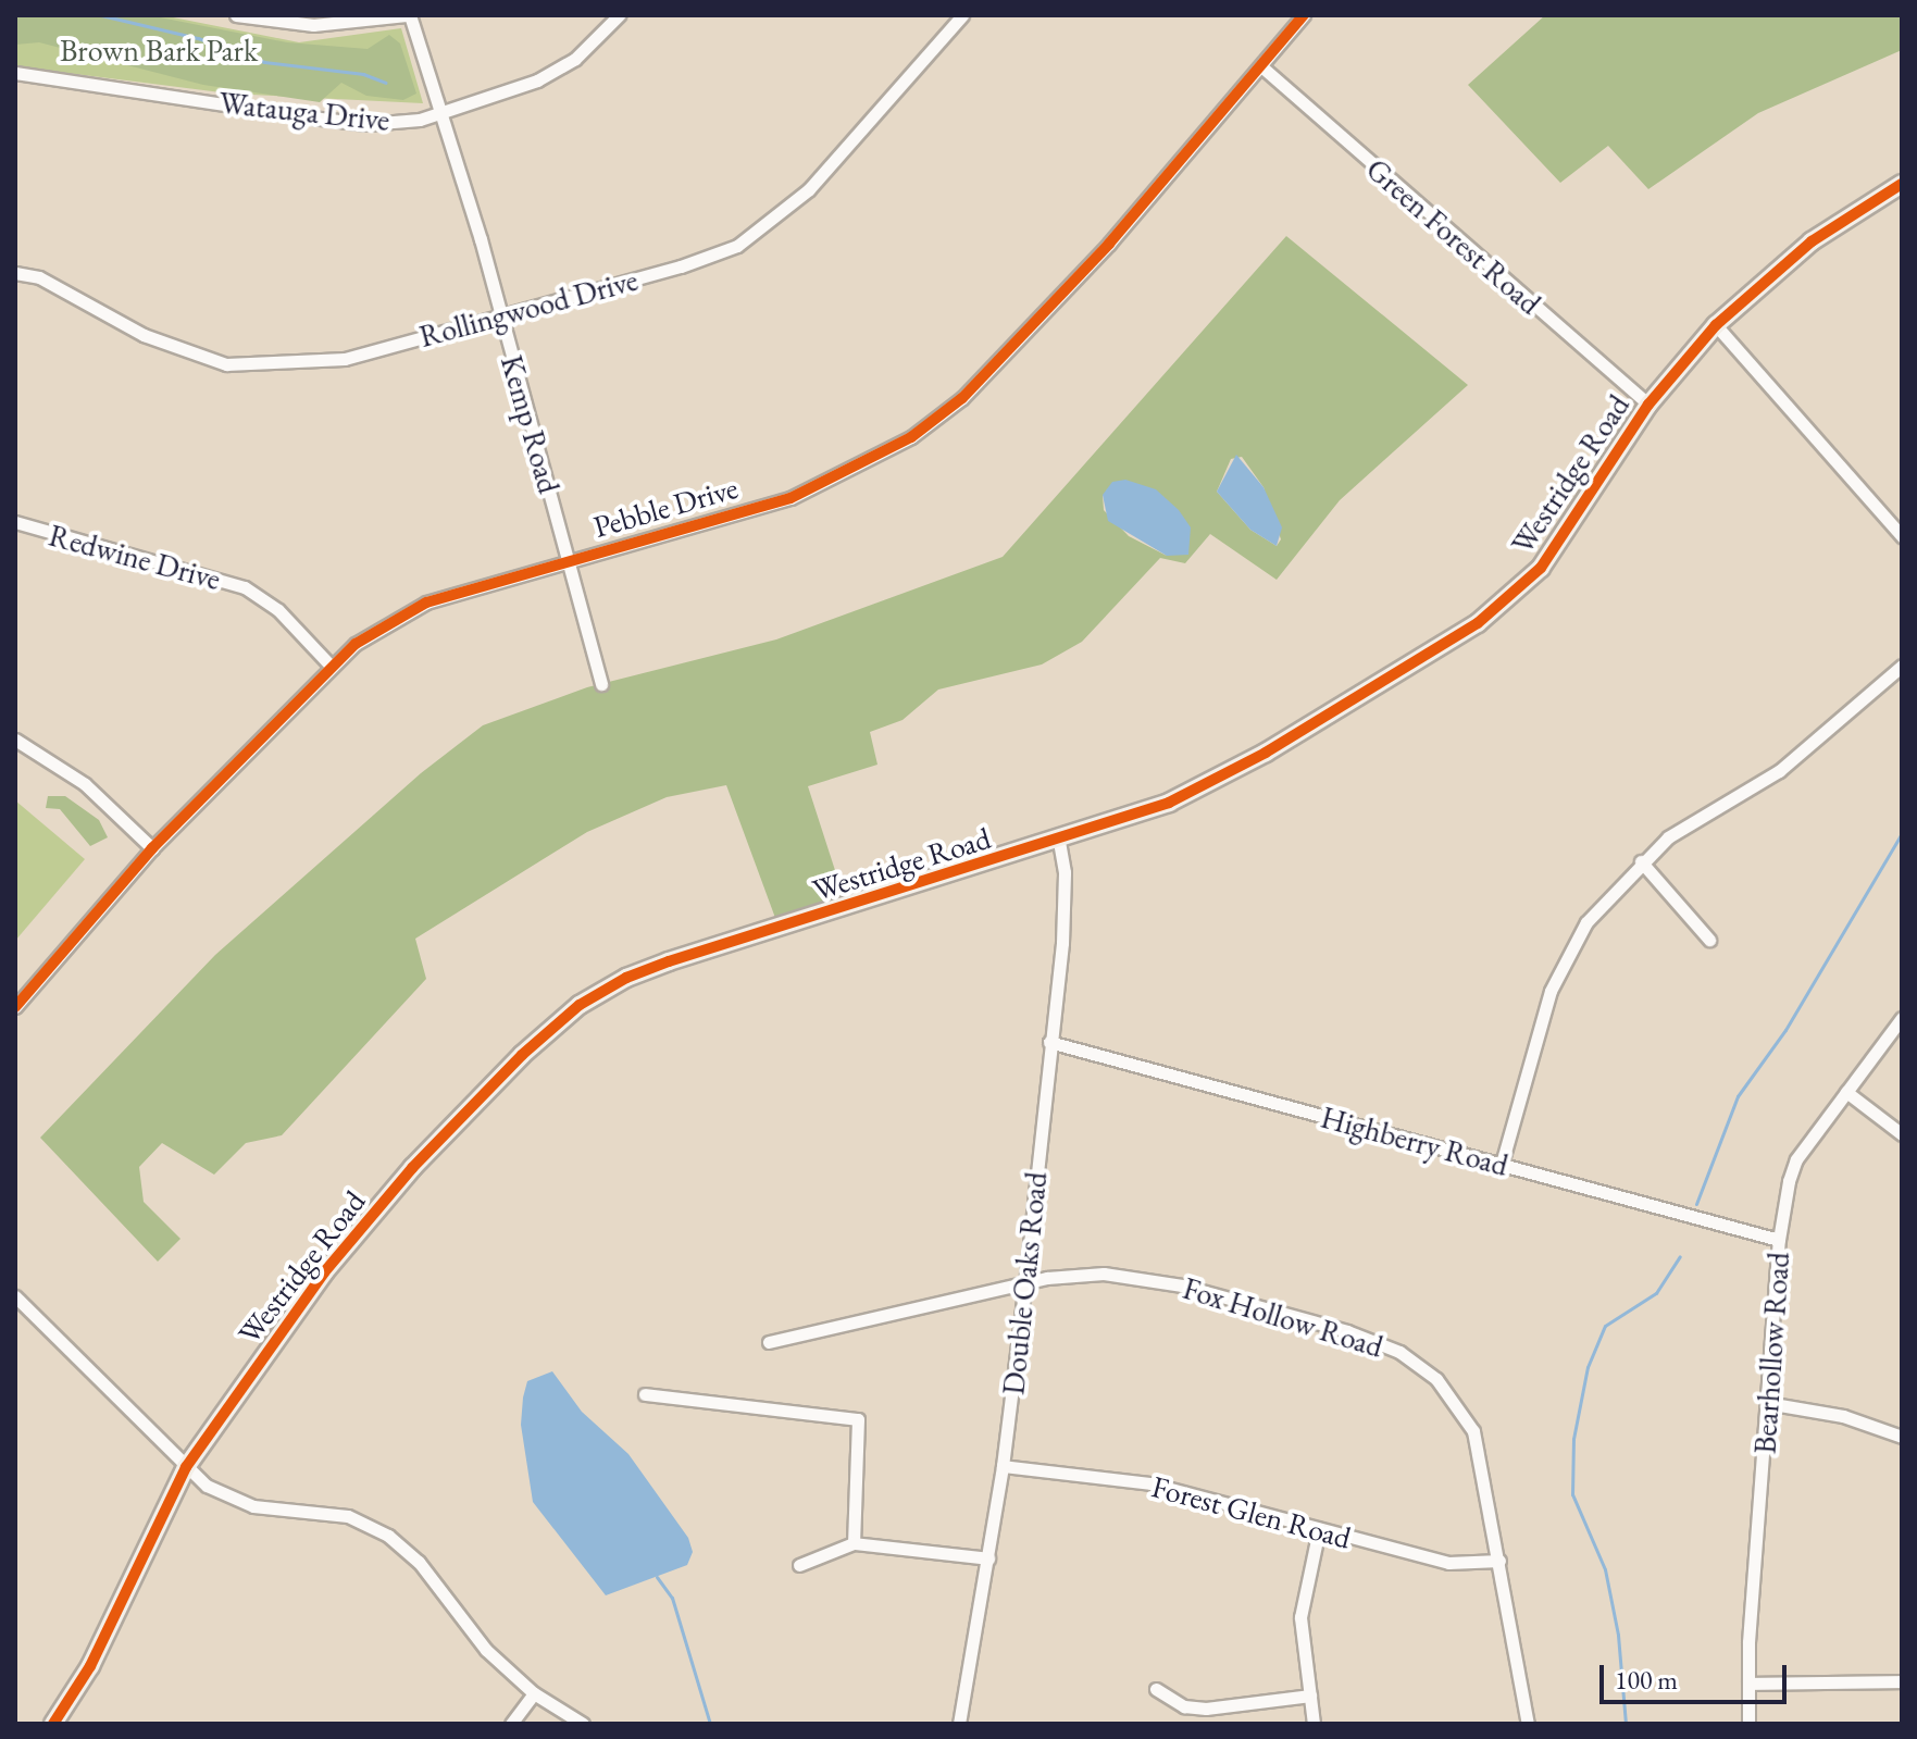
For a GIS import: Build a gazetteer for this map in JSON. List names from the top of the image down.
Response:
{
  "streets": {
    "main road": ["Westridge Road"],
    "street": [
      "Watauga Drive",
      "Green Forest Road",
      "Rollingwood Drive",
      "Kemp Road",
      "Pebble Drive",
      "Redwine Drive",
      "Highberry Road",
      "Double Oaks Road",
      "Fox Hollow Road",
      "Bearhollow Road",
      "Forest Glen Road"
    ]
  },
  "crossings": [
    ["Watauga Drive", "Kemp Road"],
    ["Green Forest Road", "Westridge Road"],
    ["Green Forest Road", "Pebble Drive"],
    ["Rollingwood Drive", "Kemp Road"],
    ["Kemp Road", "Pebble Drive"],
    ["Westridge Road", "Double Oaks Road"],
    ["Pebble Drive", "Redwine Drive"],
    ["Highberry Road", "Double Oaks Road"],
    ["Highberry Road", "Bearhollow Road"],
    ["Double Oaks Road", "Fox Hollow Road"],
    ["Double Oaks Road", "Forest Glen Road"],
    ["Fox Hollow Road", "Forest Glen Road"]
  ],
  "parks": ["Brown Bark Park"],
  "scale_bar": "100 m"
}
